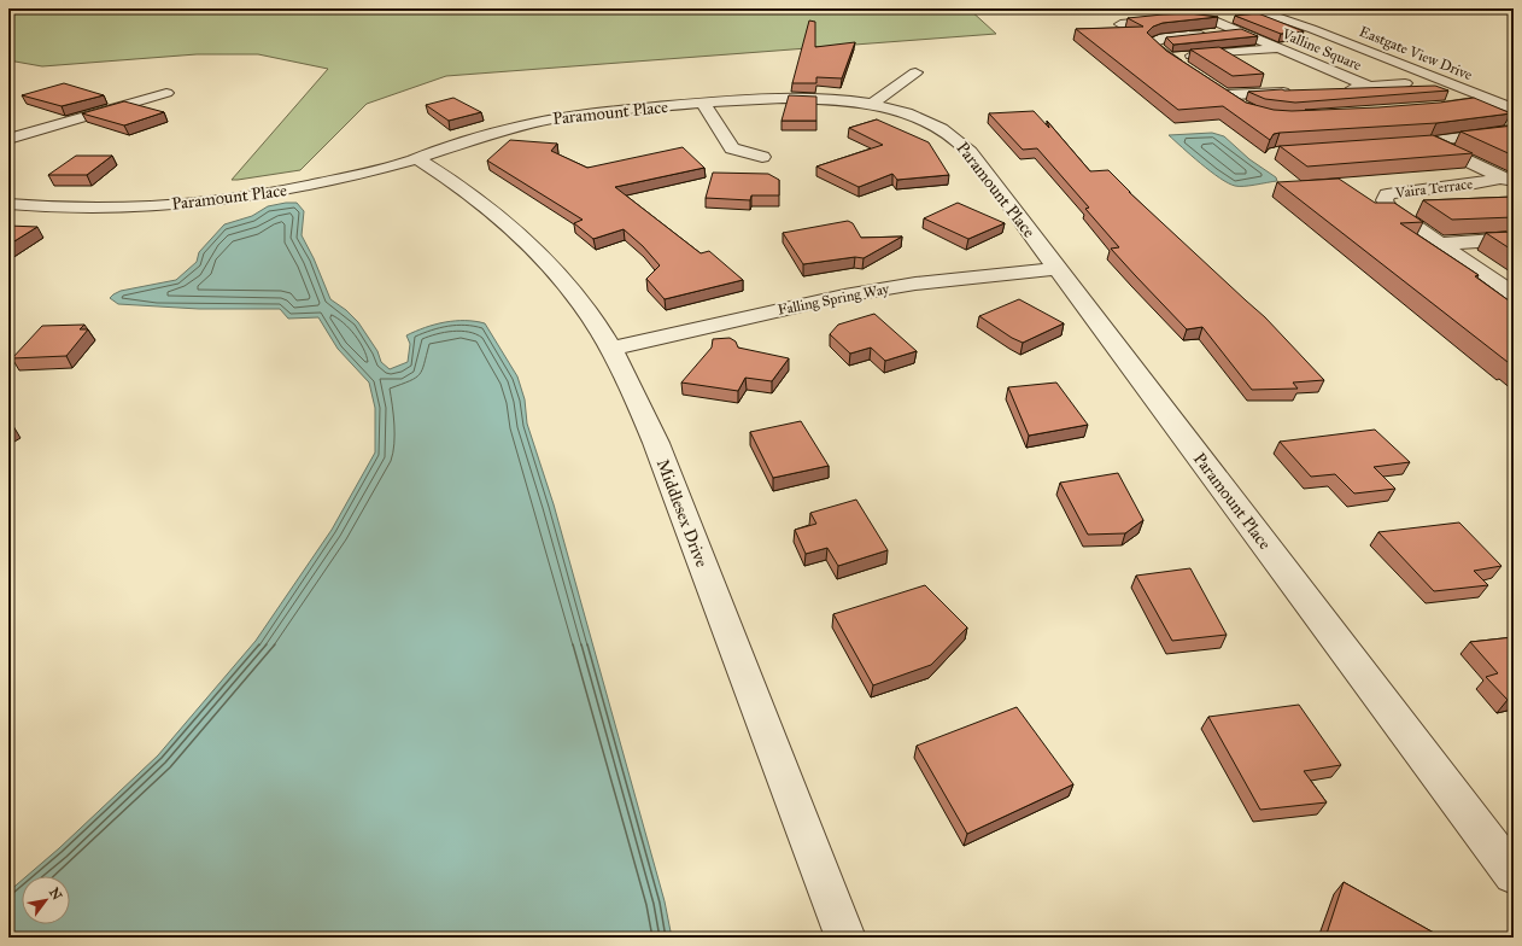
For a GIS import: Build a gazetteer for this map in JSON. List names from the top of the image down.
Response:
{
  "streets": {
    "street": [
      "Valline Square",
      "Eastgate View Drive",
      "Paramount Place",
      "Vaira Terrace",
      "Falling Spring Way",
      "Middlesex Drive"
    ]
  },
  "crossings": [
    ["Paramount Place", "Falling Spring Way"],
    ["Paramount Place", "Middlesex Drive"],
    ["Falling Spring Way", "Middlesex Drive"]
  ],
  "north": "top right"
}
